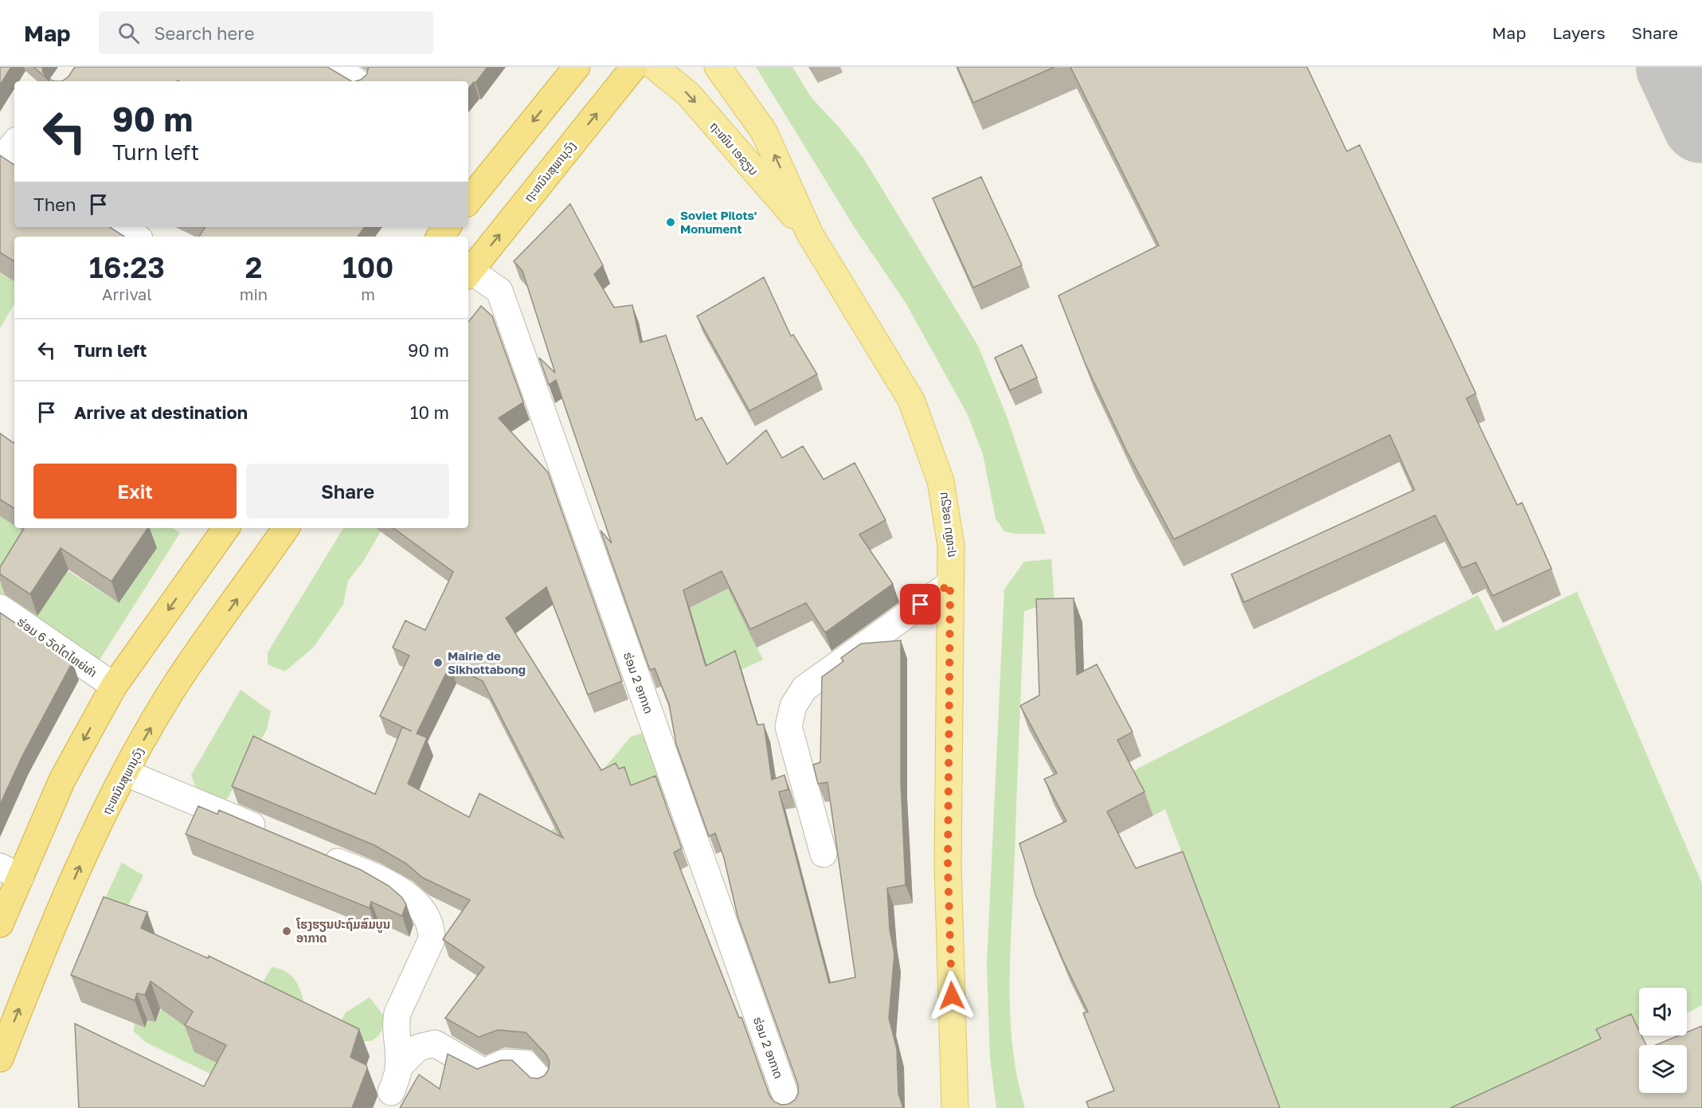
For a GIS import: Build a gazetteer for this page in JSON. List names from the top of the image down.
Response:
{
  "streets": {
    "highway": ["ຖະຫນົນສຸພານຸວົງ"],
    "main road": ["ຖະໜົນ ເອຊຽນ"],
    "street": ["ຮ່ອມ 6 ວັດໄຕໄຫຍ່ທ່າ", "ຮ່ອມ 2 ອາກາດ"]
  },
  "crossings": [
    ["ຖະຫນົນສຸພານຸວົງ", "ຮ່ອມ 2 ອາກາດ"]
  ],
  "places": ["Soviet Pilots' Monument", "Mairie de Sikhottabong", "ໂຮງຮຽນປະຖົມສົມບູນ ອາກາດ"],
  "page": {
    "header": "Map",
    "search": "Search here",
    "nav": ["Map", "Layers", "Share"],
    "turn": ["90 m", "Turn left"],
    "then": "Then",
    "eta": [
      "16:23",
      "Arrival",
      "2",
      "min",
      "100",
      "m"
    ],
    "list": [
      {
        "name": "Turn left",
        "value": "90 m"
      },
      {
        "name": "Arrive at destination",
        "value": "10 m"
      }
    ],
    "buttons": ["Exit", "Share"]
  }
}
